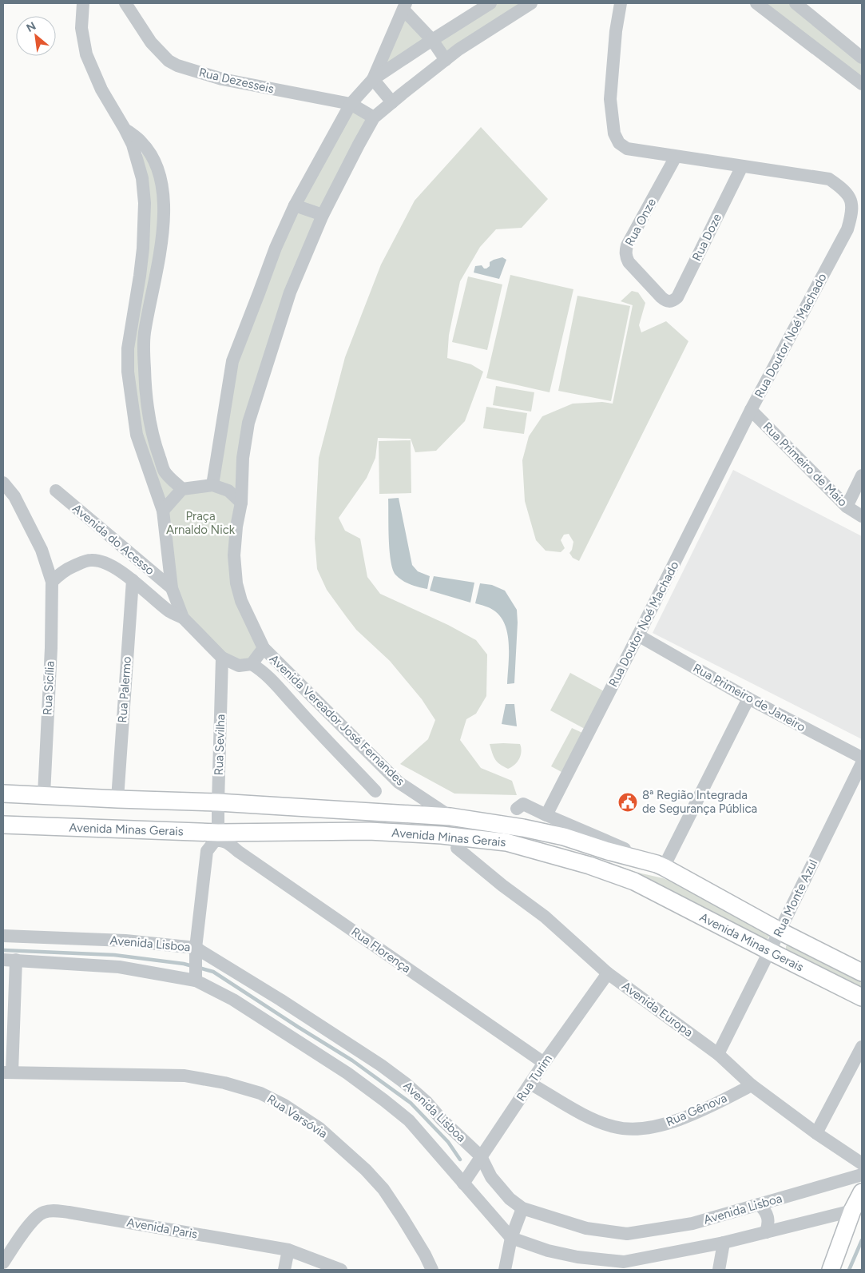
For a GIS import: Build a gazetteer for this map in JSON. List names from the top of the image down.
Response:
{
  "streets": {
    "main road": ["Avenida Minas Gerais"],
    "street": [
      "Rua Dezesseis",
      "Rua Onze",
      "Rua Doze",
      "Rua Doutor Noé Machado",
      "Rua Primeiro de Maio",
      "Avenida do Acesso",
      "Rua Sicília",
      "Rua Palermo",
      "Rua Primeiro de Janeiro",
      "Avenida Vereador José Fernandes",
      "Rua Sevilha",
      "Rua Monte Azul",
      "Avenida Lisboa",
      "Rua Florença",
      "Avenida Europa",
      "Rua Turim",
      "Rua Gênova",
      "Rua Varsóvia",
      "Avenida Paris"
    ]
  },
  "crossings": [
    ["Rua Dezesseis", "Avenida Vereador José Fernandes"],
    ["Rua Onze", "Rua Doze"],
    ["Rua Onze", "Rua Doutor Noé Machado"],
    ["Rua Doze", "Rua Doutor Noé Machado"],
    ["Rua Doutor Noé Machado", "Rua Primeiro de Maio"],
    ["Rua Doutor Noé Machado", "Rua Primeiro de Janeiro"],
    ["Rua Doutor Noé Machado", "Avenida Minas Gerais"],
    ["Avenida do Acesso", "Avenida Vereador José Fernandes"],
    ["Rua Sicília", "Avenida Minas Gerais"],
    ["Rua Palermo", "Avenida Minas Gerais"],
    ["Avenida Vereador José Fernandes", "Rua Sevilha"],
    ["Avenida Vereador José Fernandes", "Avenida Minas Gerais"],
    ["Rua Sevilha", "Avenida Minas Gerais"],
    ["Rua Sevilha", "Rua Florença"],
    ["Avenida Minas Gerais", "Rua Monte Azul"],
    ["Avenida Minas Gerais", "Rua Florença"],
    ["Rua Monte Azul", "Avenida Europa"],
    ["Avenida Lisboa", "Rua Turim"],
    ["Rua Florença", "Rua Turim"],
    ["Avenida Europa", "Rua Turim"],
    ["Avenida Europa", "Rua Gênova"],
    ["Rua Turim", "Rua Gênova"]
  ],
  "parks": ["Praça Arnaldo Nick"],
  "places": {
    "public building": ["8ª Região Integrada de Segurança Pública"]
  },
  "north": "top left"
}
